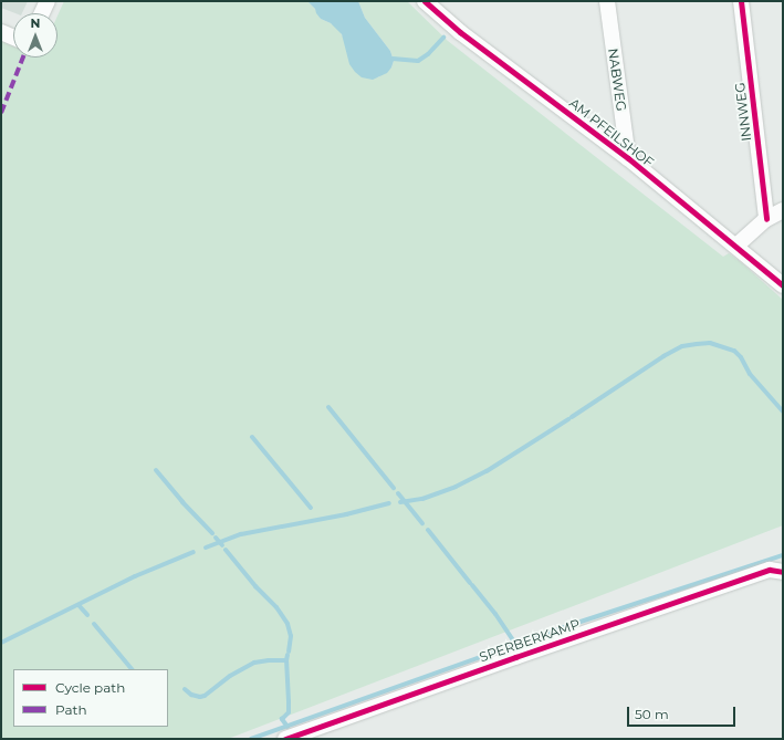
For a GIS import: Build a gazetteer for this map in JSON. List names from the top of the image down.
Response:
{
  "streets": {
    "street": [
      "NABWEG",
      "INNWEG",
      "AM PFEILSHOF",
      "SPERBERKAMP"
    ]
  },
  "crossings": [
    ["NABWEG", "AM PFEILSHOF"]
  ],
  "legend": ["Cycle path", "Path"],
  "scale_bar": "50 m",
  "north": "top"
}
